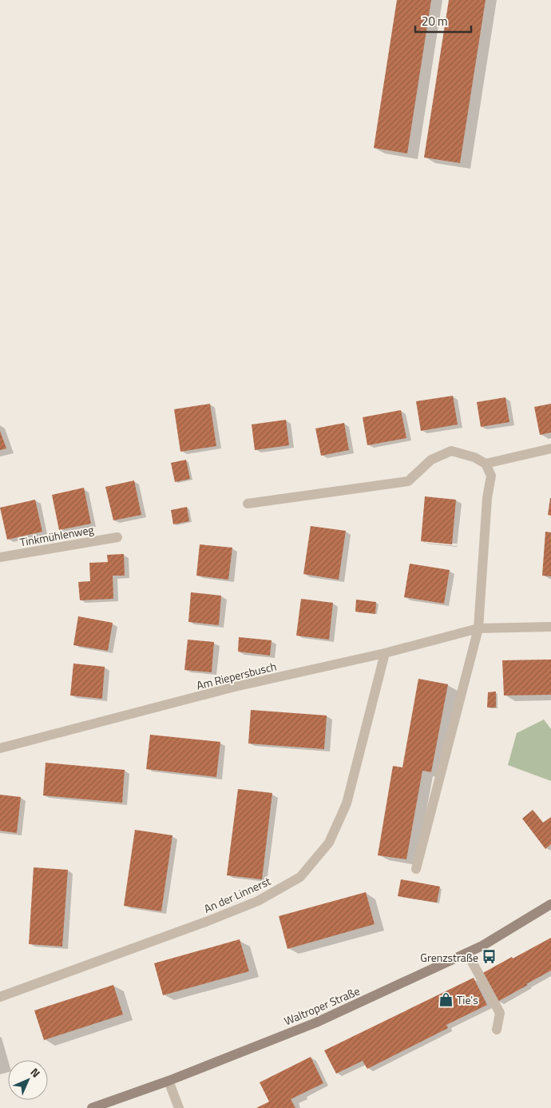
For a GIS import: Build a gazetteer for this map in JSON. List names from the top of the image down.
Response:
{
  "streets": {
    "main road": ["Waltroper Straße"],
    "street": ["Tinkmühlenweg", "Am Riepersbusch", "An der Linnerst"]
  },
  "crossings": [
    ["Am Riepersbusch", "An der Linnerst"]
  ],
  "places": {
    "bus stop": ["Grenzstraße"],
    "shop": ["Tie's"]
  },
  "scale_bar": "20 m",
  "north": "top right"
}
